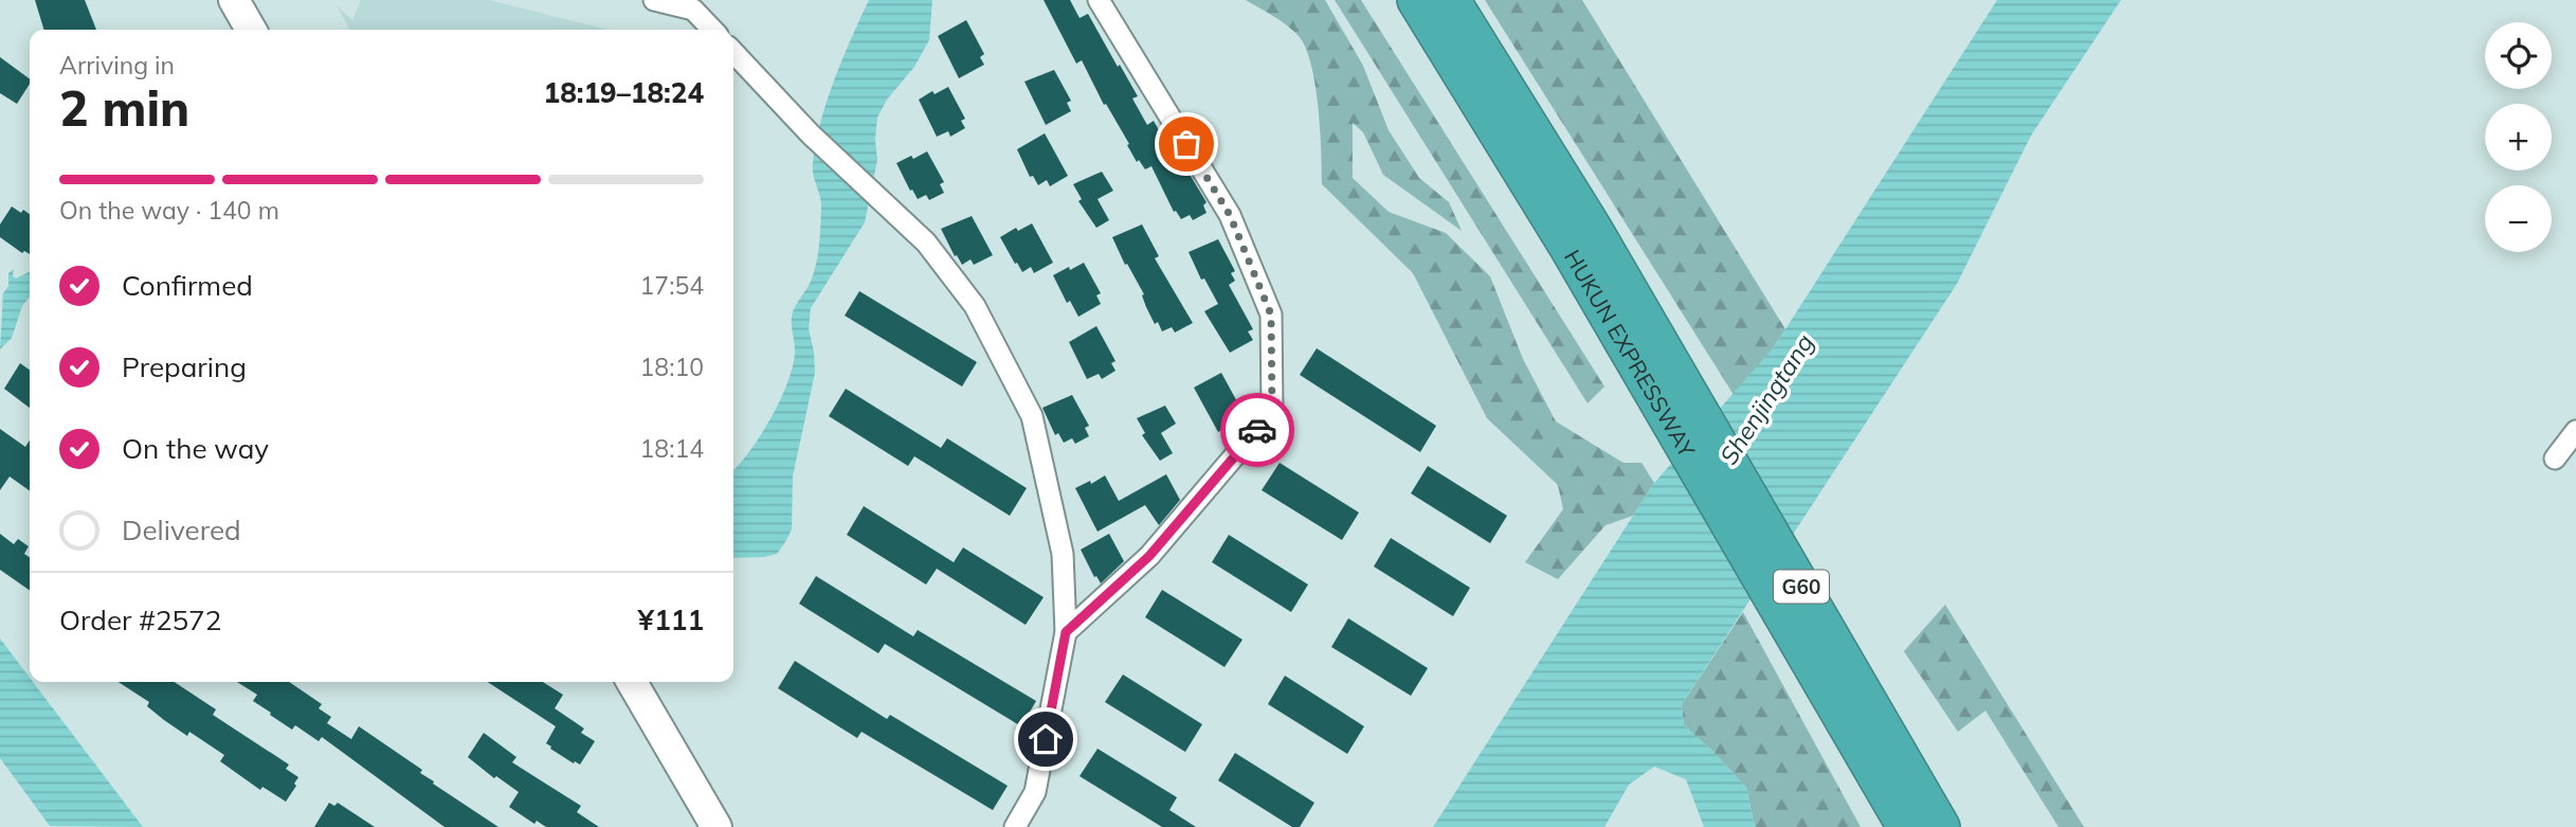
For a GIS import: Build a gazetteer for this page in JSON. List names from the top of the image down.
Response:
{
  "streets": {
    "highway": ["HUKUN EXPRESSWAY", "G60"]
  },
  "water": ["Shenjingtang"],
  "page": {
    "map_buttons": ["+", "−"],
    "heading": ["2 min", "Arriving in", "18:19–18:24"],
    "panel": ["Order #2572", "¥111"],
    "bar": "On the way · 140 m",
    "list": [
      ["Confirmed", "17:54"],
      ["Preparing", "18:10"],
      ["On the way", "18:14"],
      "Delivered"
    ]
  }
}
